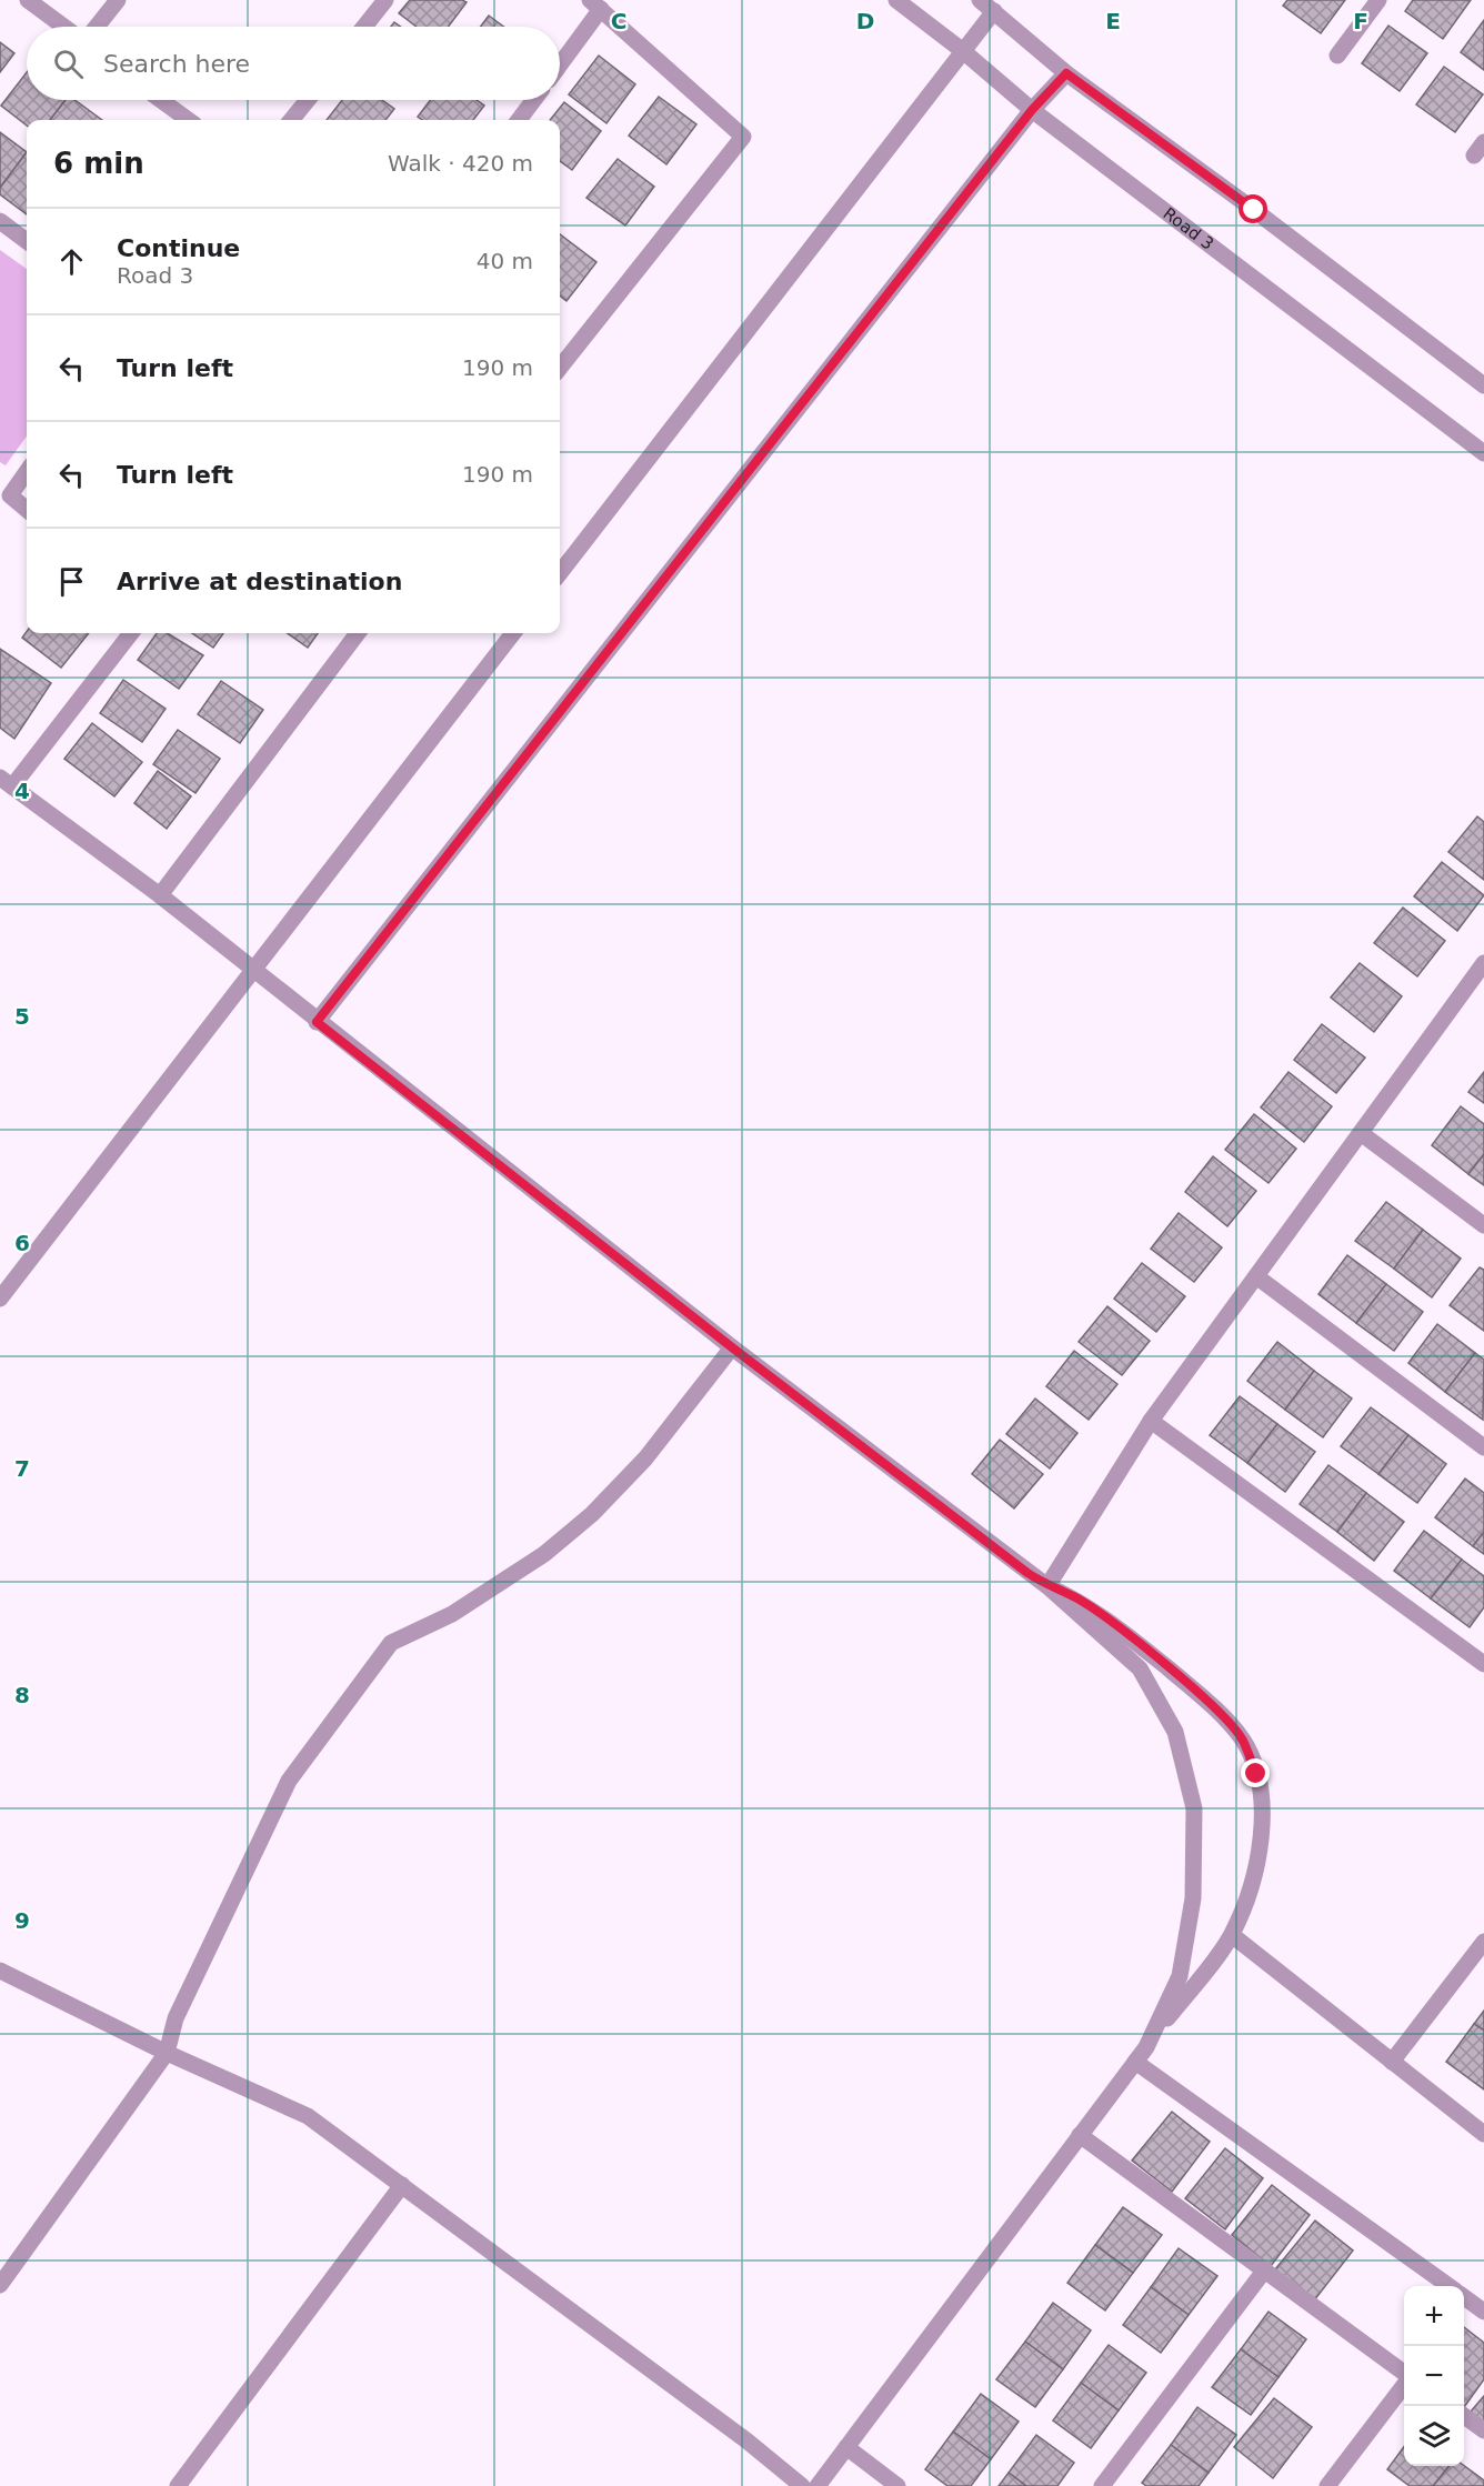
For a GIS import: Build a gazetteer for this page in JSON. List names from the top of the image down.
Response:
{
  "streets": {
    "street": ["Road 3"]
  },
  "page": {
    "search": "Search here",
    "heading": ["6 min", "Walk · 420 m"],
    "list": [
      ["Continue", "Road 3", "40 m"],
      ["Turn left", "190 m"],
      ["Turn left", "190 m"],
      "Arrive at destination"
    ],
    "map_buttons": ["+", "−"]
  },
  "grid": {
    "columns": [
      "C",
      "D",
      "E",
      "F"
    ],
    "rows": [
      "4",
      "5",
      "6",
      "7",
      "8",
      "9"
    ]
  }
}
